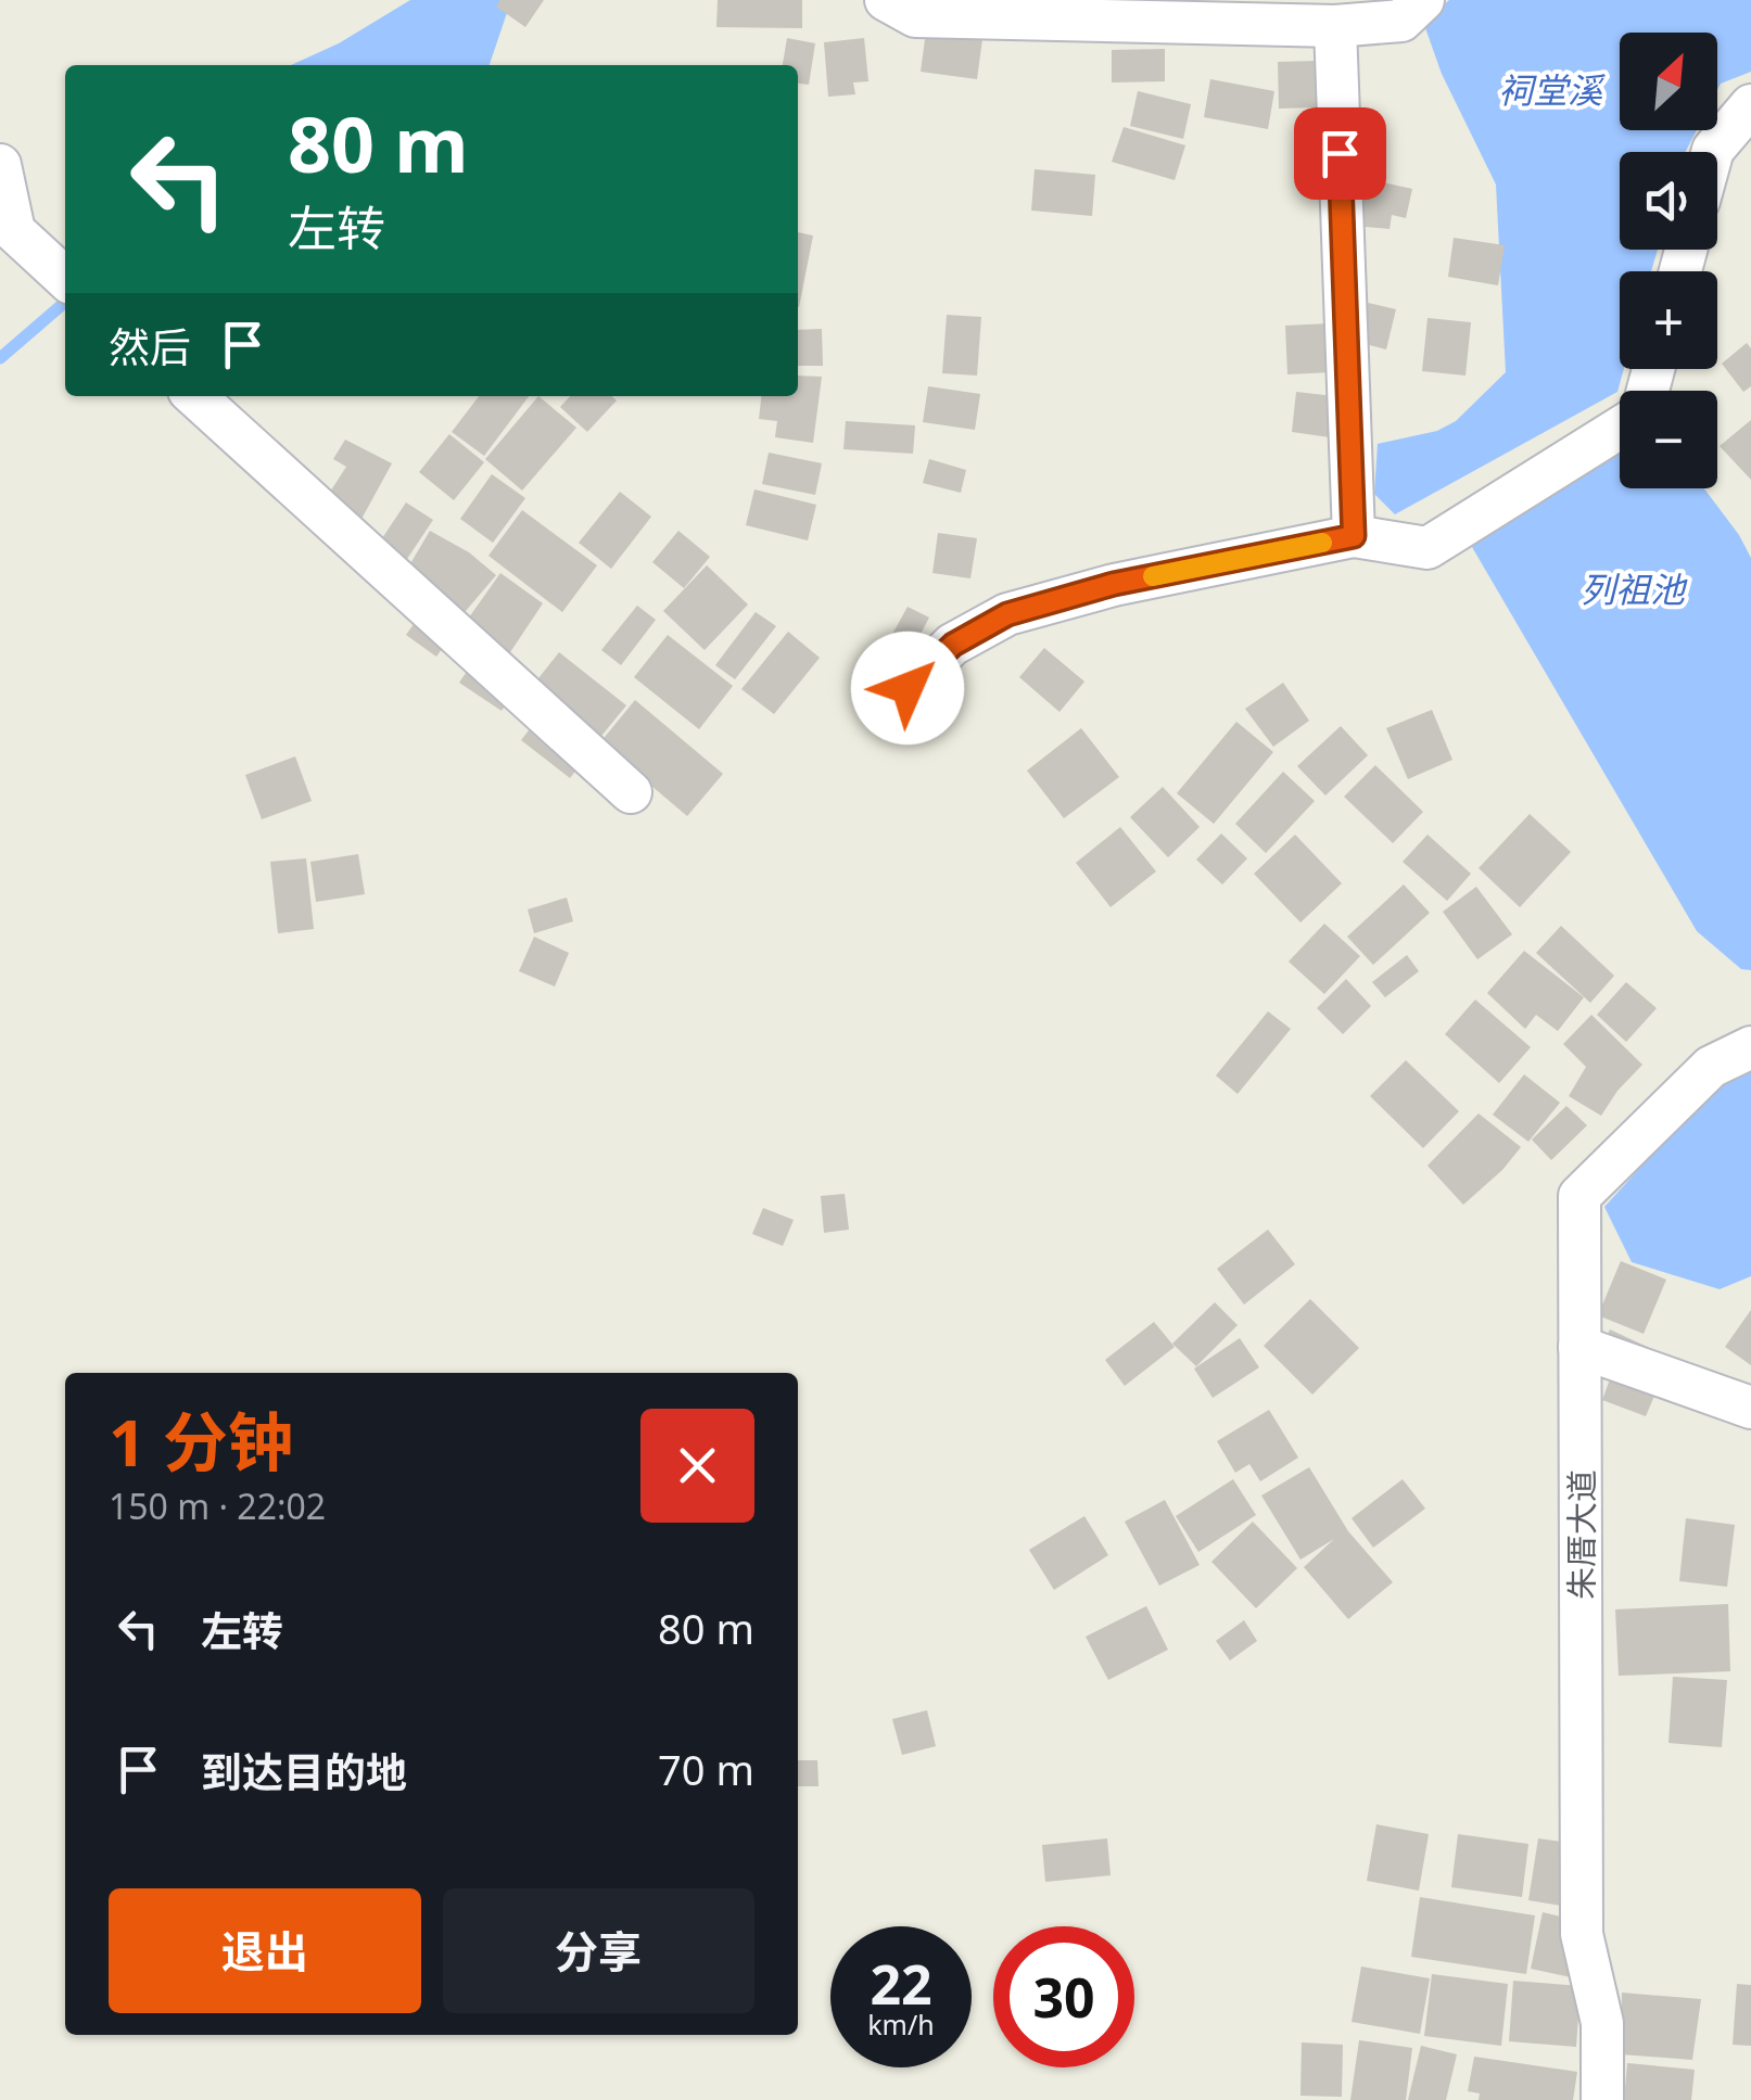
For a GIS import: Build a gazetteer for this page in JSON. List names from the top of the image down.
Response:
{
  "streets": {
    "street": ["朱厝大道"]
  },
  "water": ["祠堂溪", "列祖池"],
  "north": "top right",
  "page": {
    "map_buttons": ["+", "−"],
    "turn": ["80 m", "左转"],
    "then": "然后",
    "heading": ["1 分钟", "150 m · 22:02"],
    "list": [
      {
        "name": "左转",
        "value": "80 m"
      },
      {
        "name": "到达目的地",
        "value": "70 m"
      }
    ],
    "buttons": ["退出", "分享"],
    "speed": "22 km/h",
    "limit": "30"
  }
}
